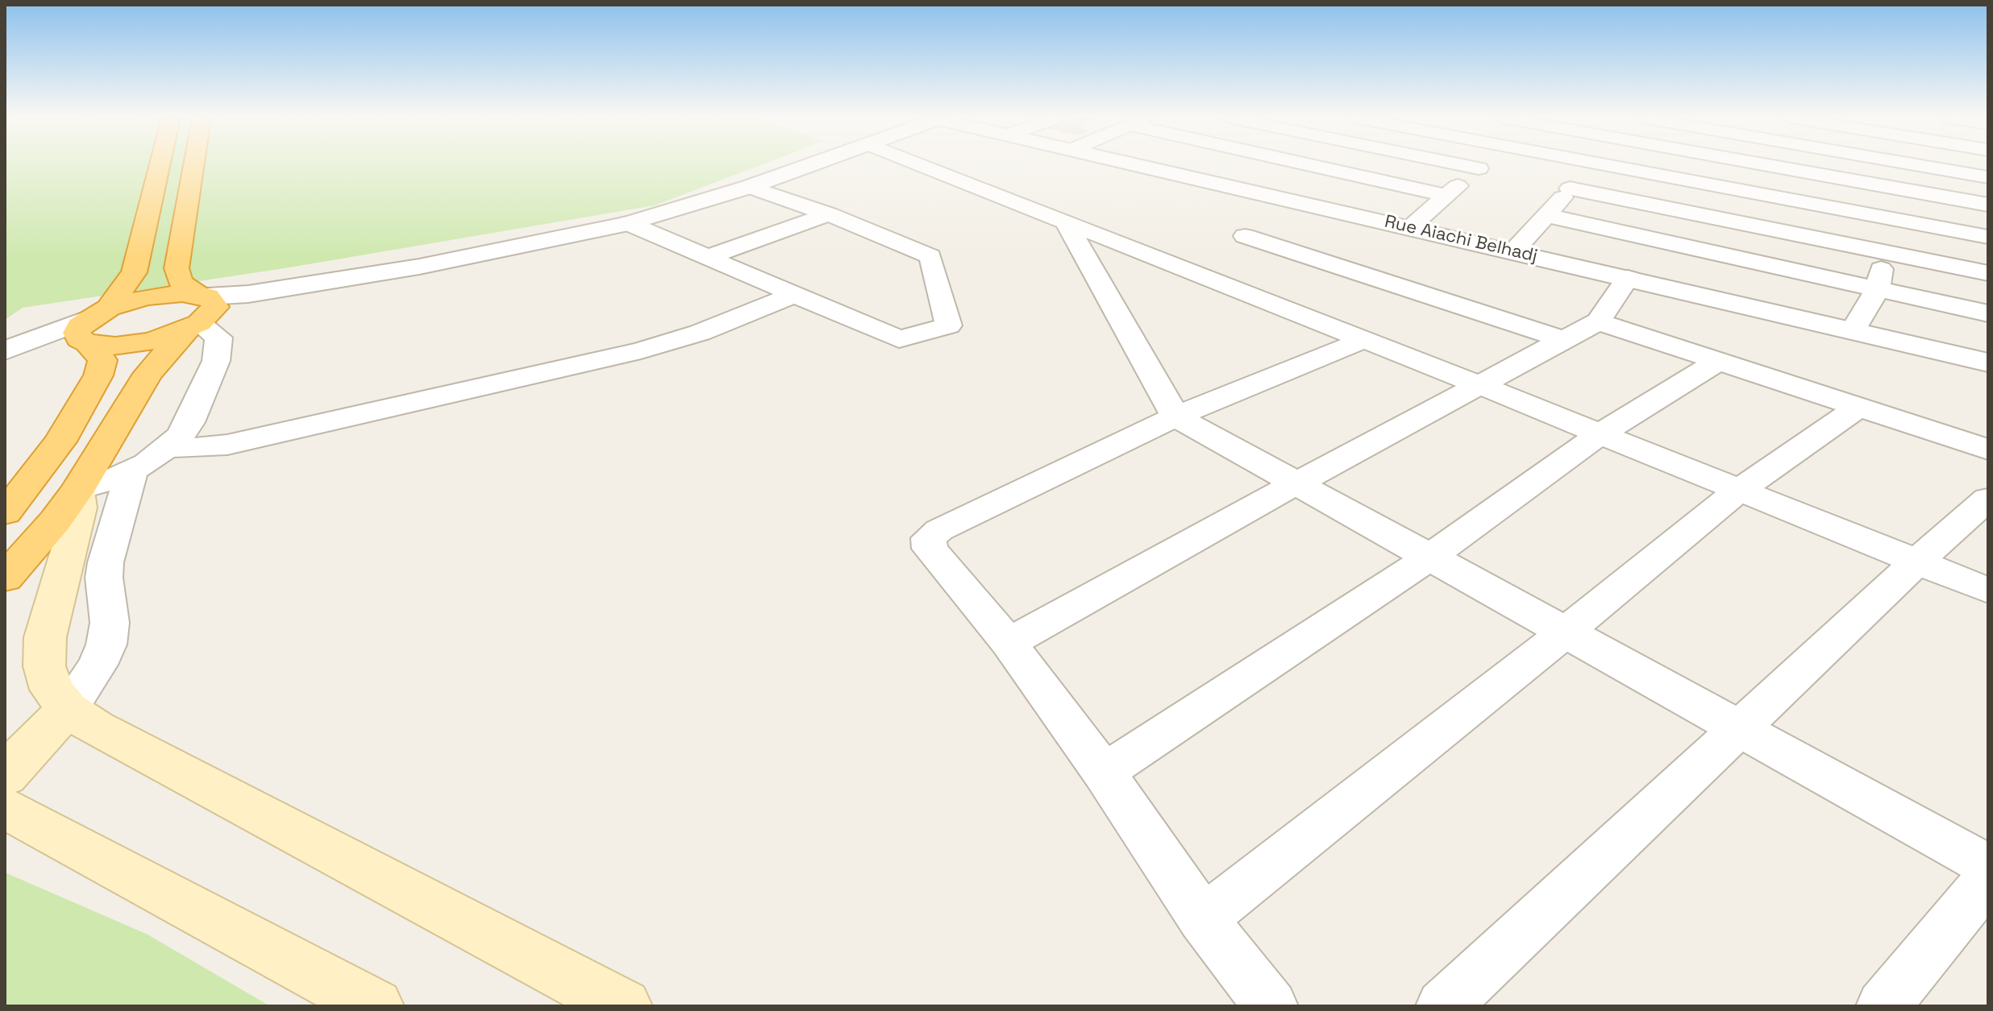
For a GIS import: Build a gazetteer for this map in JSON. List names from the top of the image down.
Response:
{
  "streets": {
    "street": ["Rue Aiachi Belhadj"]
  }
}
